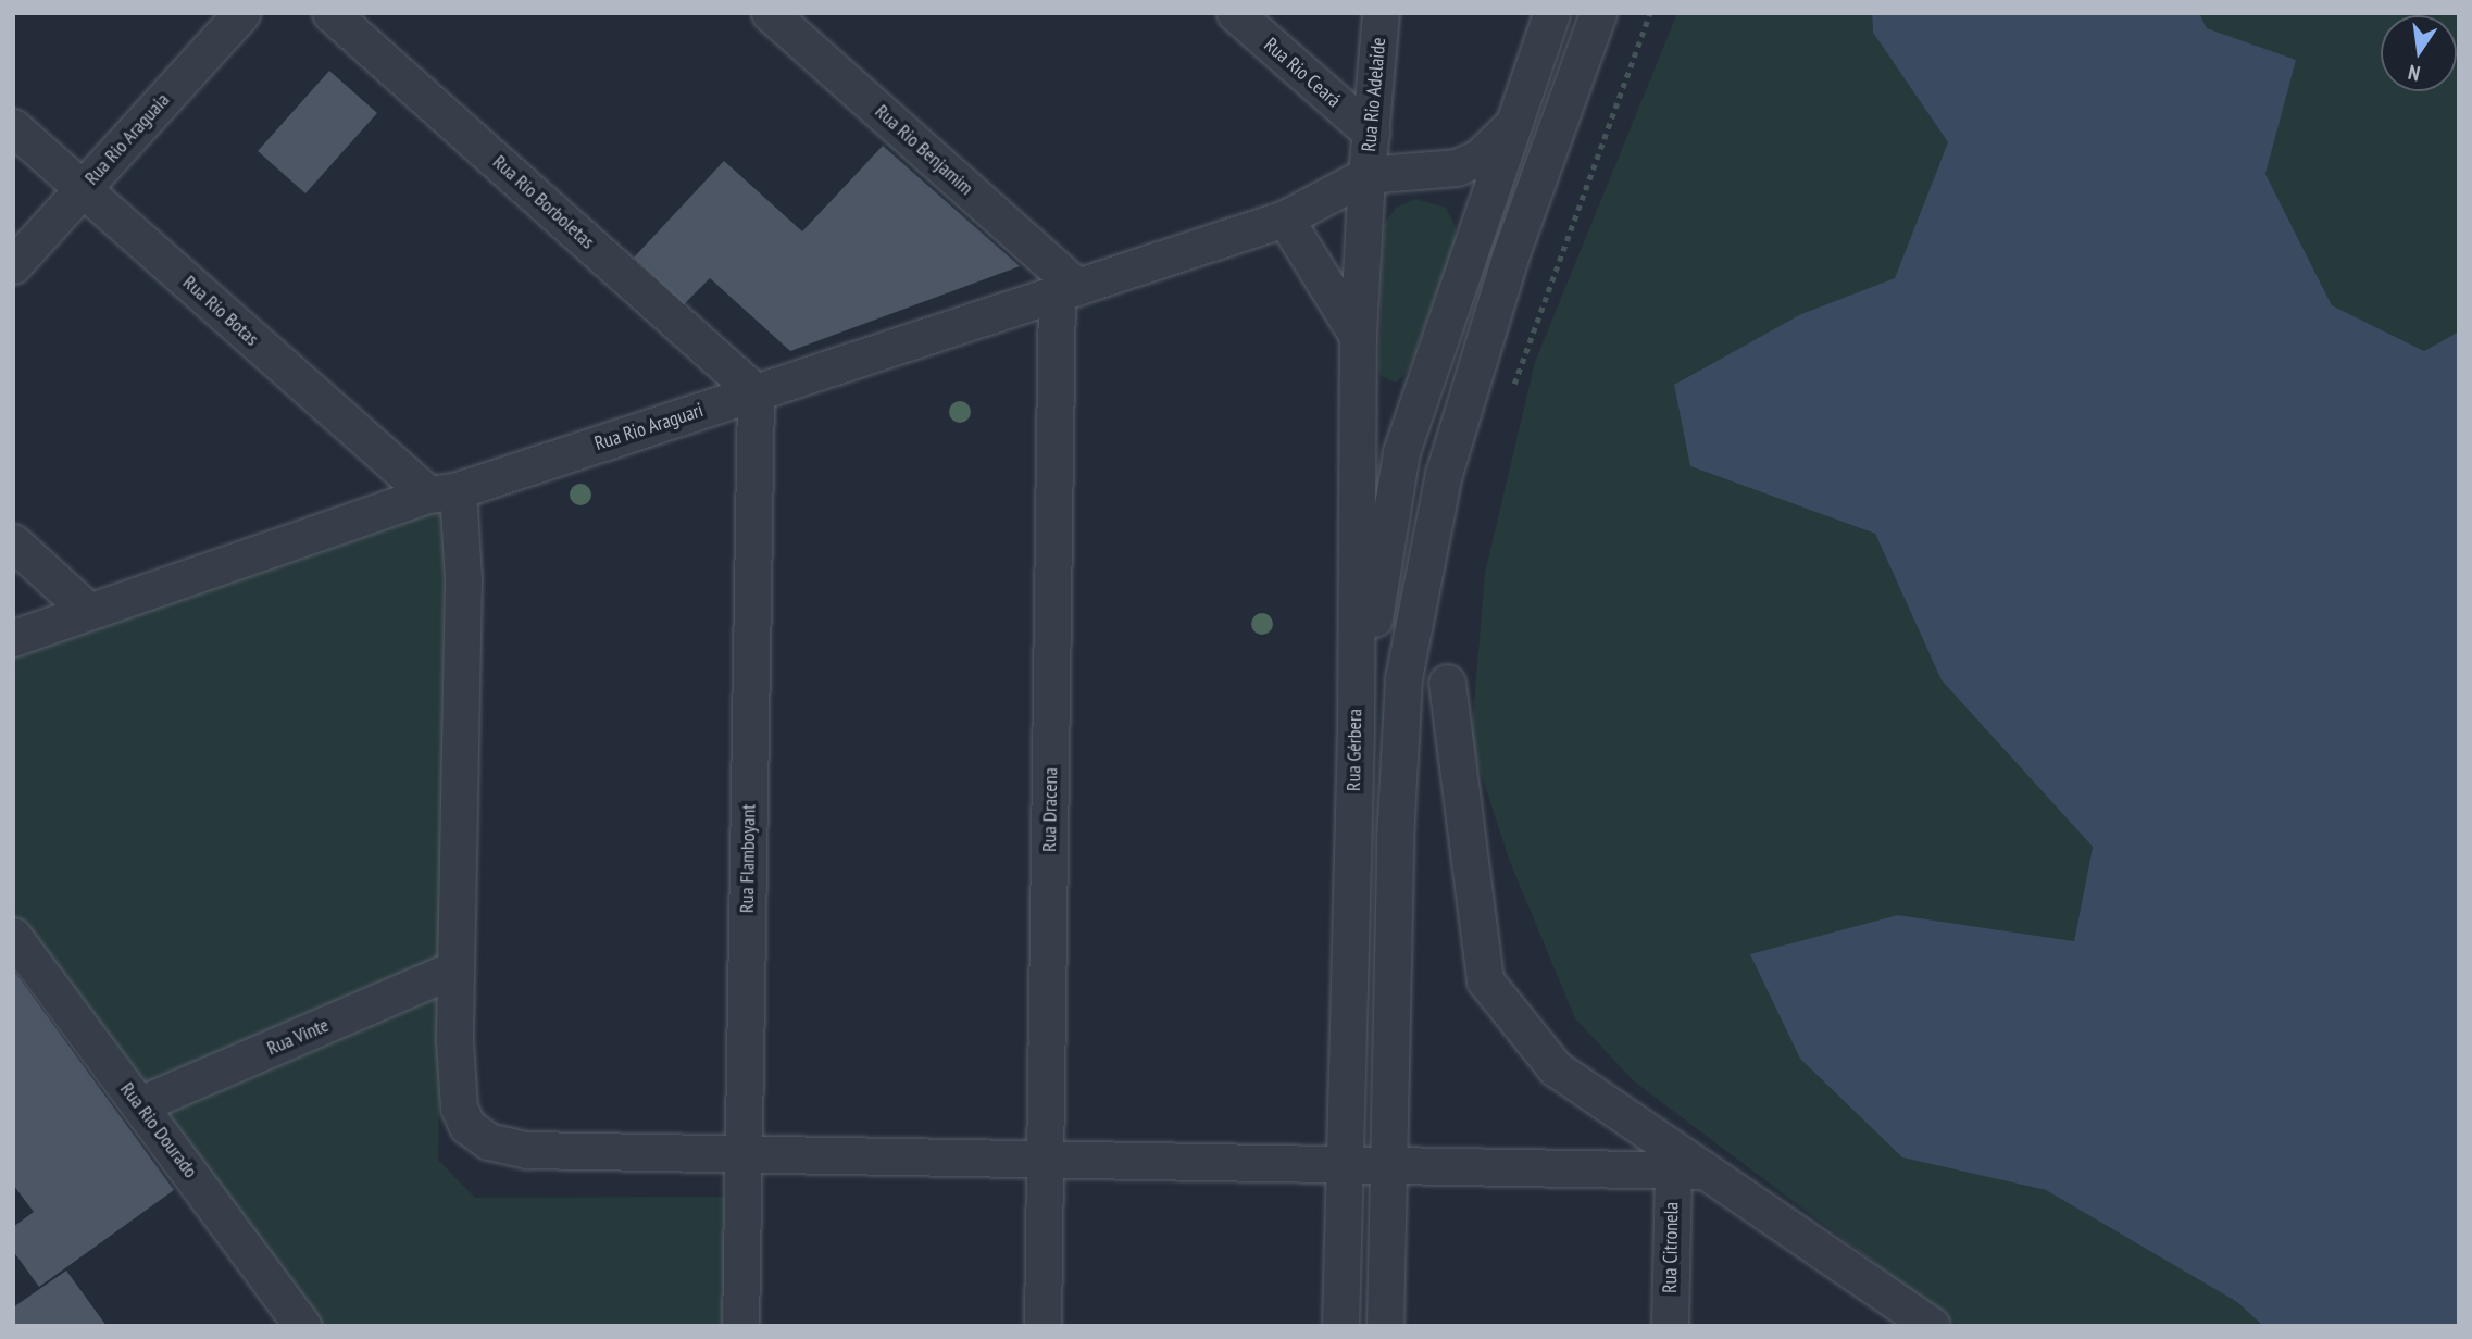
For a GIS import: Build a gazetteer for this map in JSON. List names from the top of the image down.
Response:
{
  "streets": {
    "street": [
      "Rua Rio Ceará",
      "Rua Rio Adelaide",
      "Rua Rio Araguaia",
      "Rua Rio Benjamim",
      "Rua Rio Borboletas",
      "Rua Rio Botas",
      "Rua Rio Araguari",
      "Rua Gérbera",
      "Rua Dracena",
      "Rua Flamboyant",
      "Rua Vinte",
      "Rua Rio Dourado",
      "Rua Citronela"
    ]
  },
  "crossings": [
    ["Rua Rio Ceará", "Rua Rio Adelaide"],
    ["Rua Rio Adelaide", "Rua Rio Araguari"],
    ["Rua Rio Adelaide", "Rua Gérbera"],
    ["Rua Rio Araguaia", "Rua Rio Botas"],
    ["Rua Rio Benjamim", "Rua Rio Araguari"],
    ["Rua Rio Benjamim", "Rua Dracena"],
    ["Rua Rio Borboletas", "Rua Rio Araguari"],
    ["Rua Rio Borboletas", "Rua Flamboyant"],
    ["Rua Rio Botas", "Rua Rio Araguari"],
    ["Rua Rio Araguari", "Rua Dracena"],
    ["Rua Rio Araguari", "Rua Flamboyant"],
    ["Rua Vinte", "Rua Rio Dourado"]
  ],
  "north": "bottom"
}
